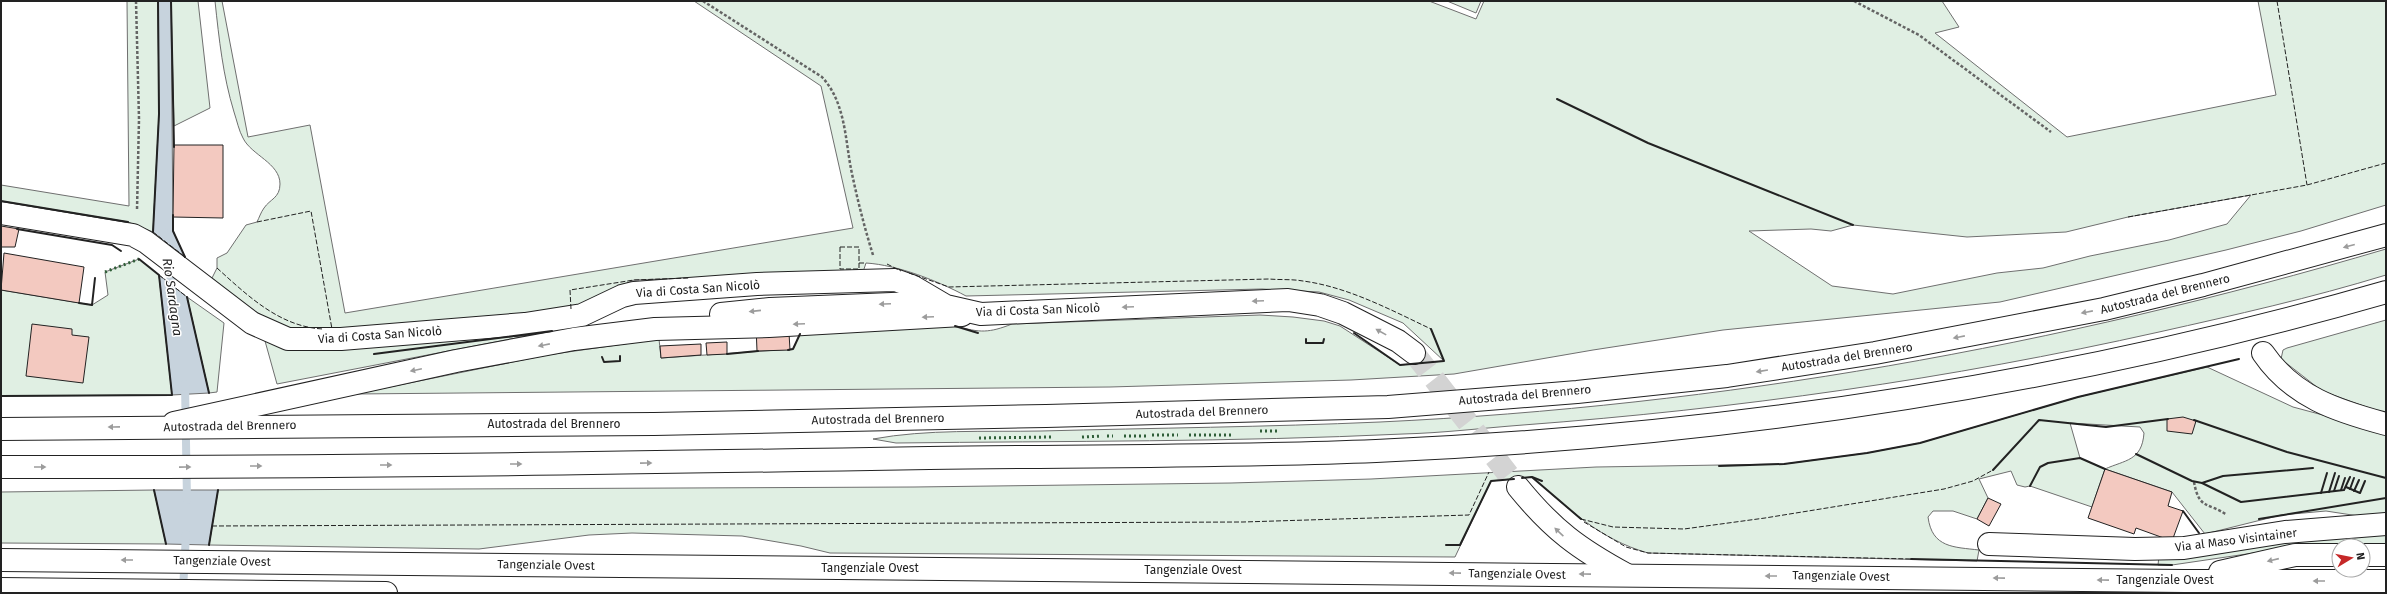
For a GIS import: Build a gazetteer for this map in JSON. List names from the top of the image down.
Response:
{
  "streets": {
    "main road": [
      "Via di Costa San Nicolò",
      "Autostrada del Brennero",
      "Via al Maso Visintainer",
      "Tangenziale Ovest"
    ]
  },
  "water": ["Rio Sardagna"],
  "north": "right"
}
